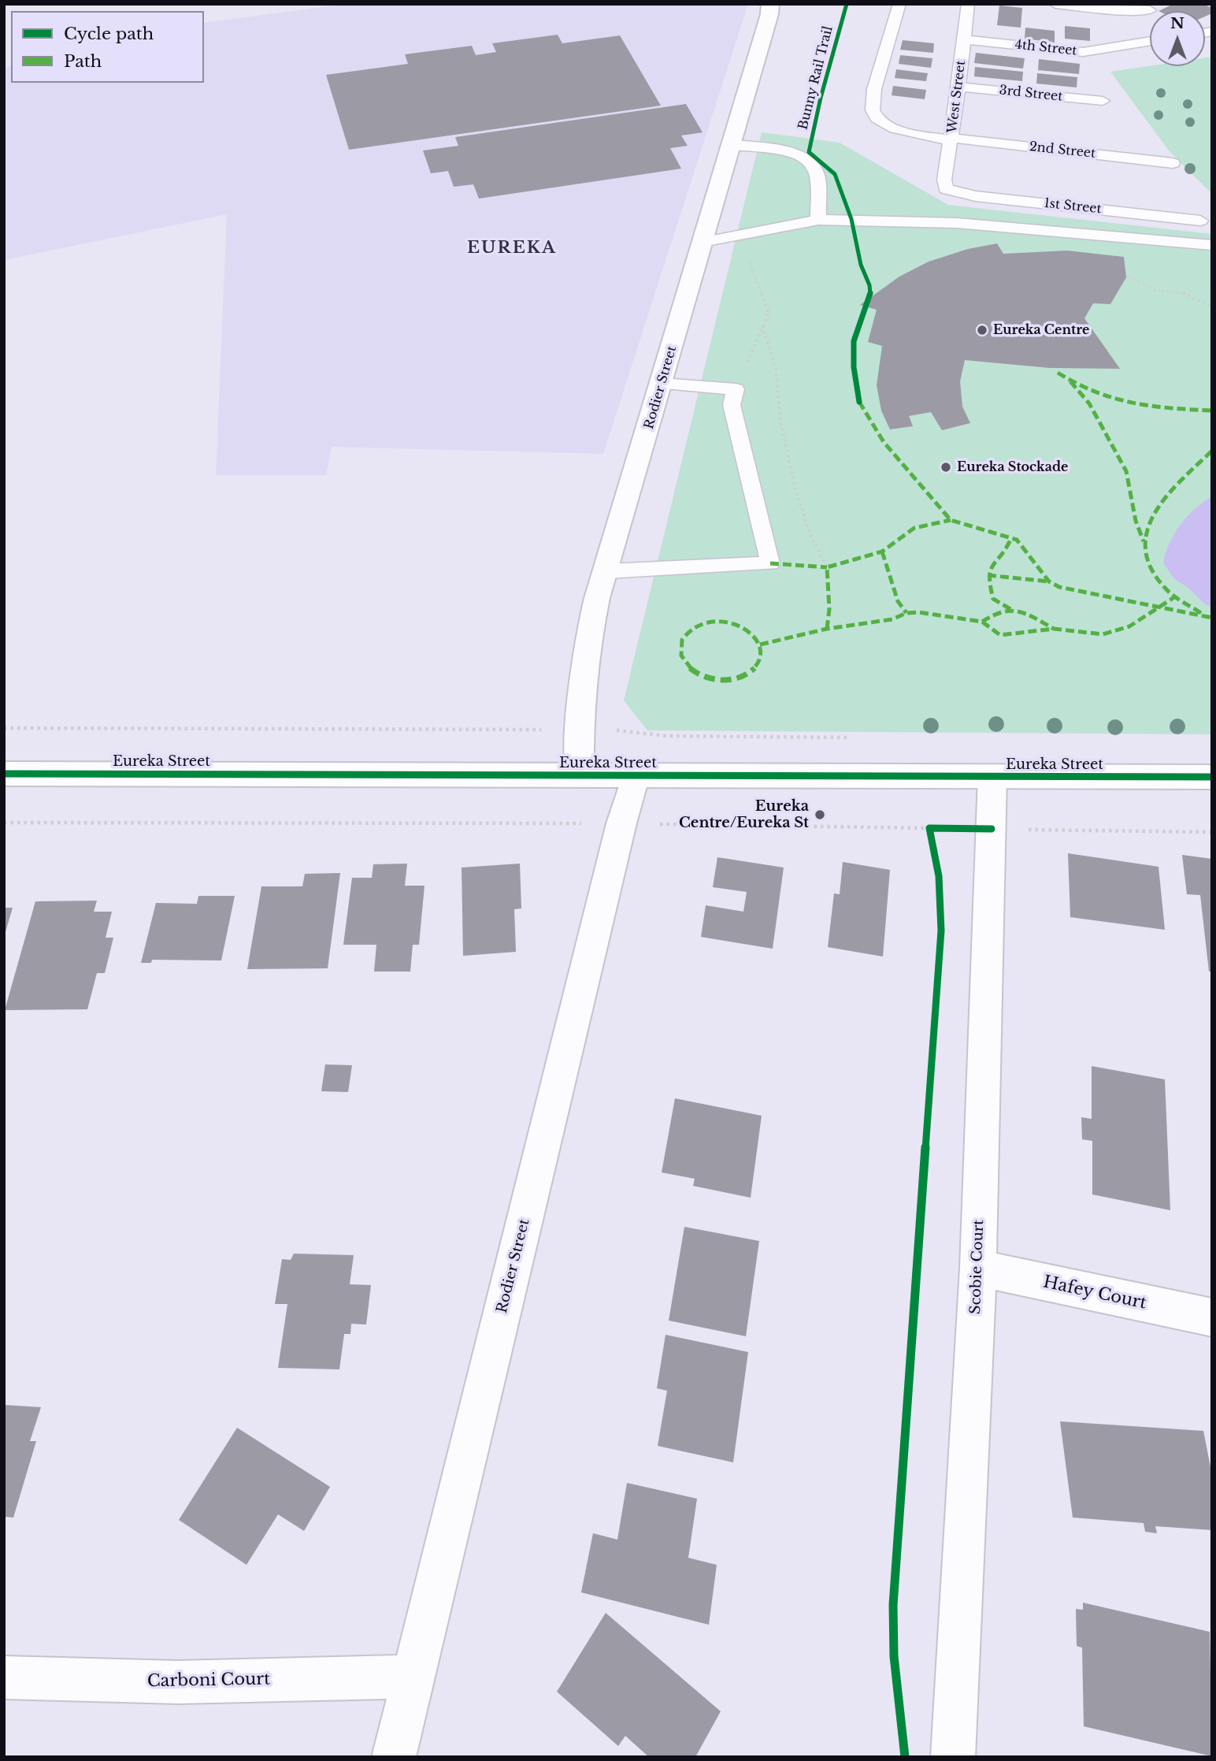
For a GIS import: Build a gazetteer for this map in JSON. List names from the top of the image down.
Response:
{
  "streets": {
    "street": [
      "Rodier Street",
      "Eureka Street",
      "Scobie Court",
      "Hafey Court",
      "Carboni Court"
    ],
    "lane": [
      "4th Street",
      "3rd Street",
      "West Street",
      "2nd Street",
      "1st Street"
    ],
    "cycle path": ["Bunny Rail Trail"]
  },
  "crossings": [
    ["4th Street", "West Street"],
    ["3rd Street", "West Street"],
    ["West Street", "2nd Street"],
    ["West Street", "1st Street"],
    ["Rodier Street", "Eureka Street"],
    ["Rodier Street", "Carboni Court"],
    ["Eureka Street", "Scobie Court"],
    ["Scobie Court", "Hafey Court"]
  ],
  "districts": ["EUREKA"],
  "places": ["Eureka Centre", "Eureka Stockade", "Eureka Centre/Eureka St"],
  "legend": ["Cycle path", "Path"],
  "north": "top"
}
